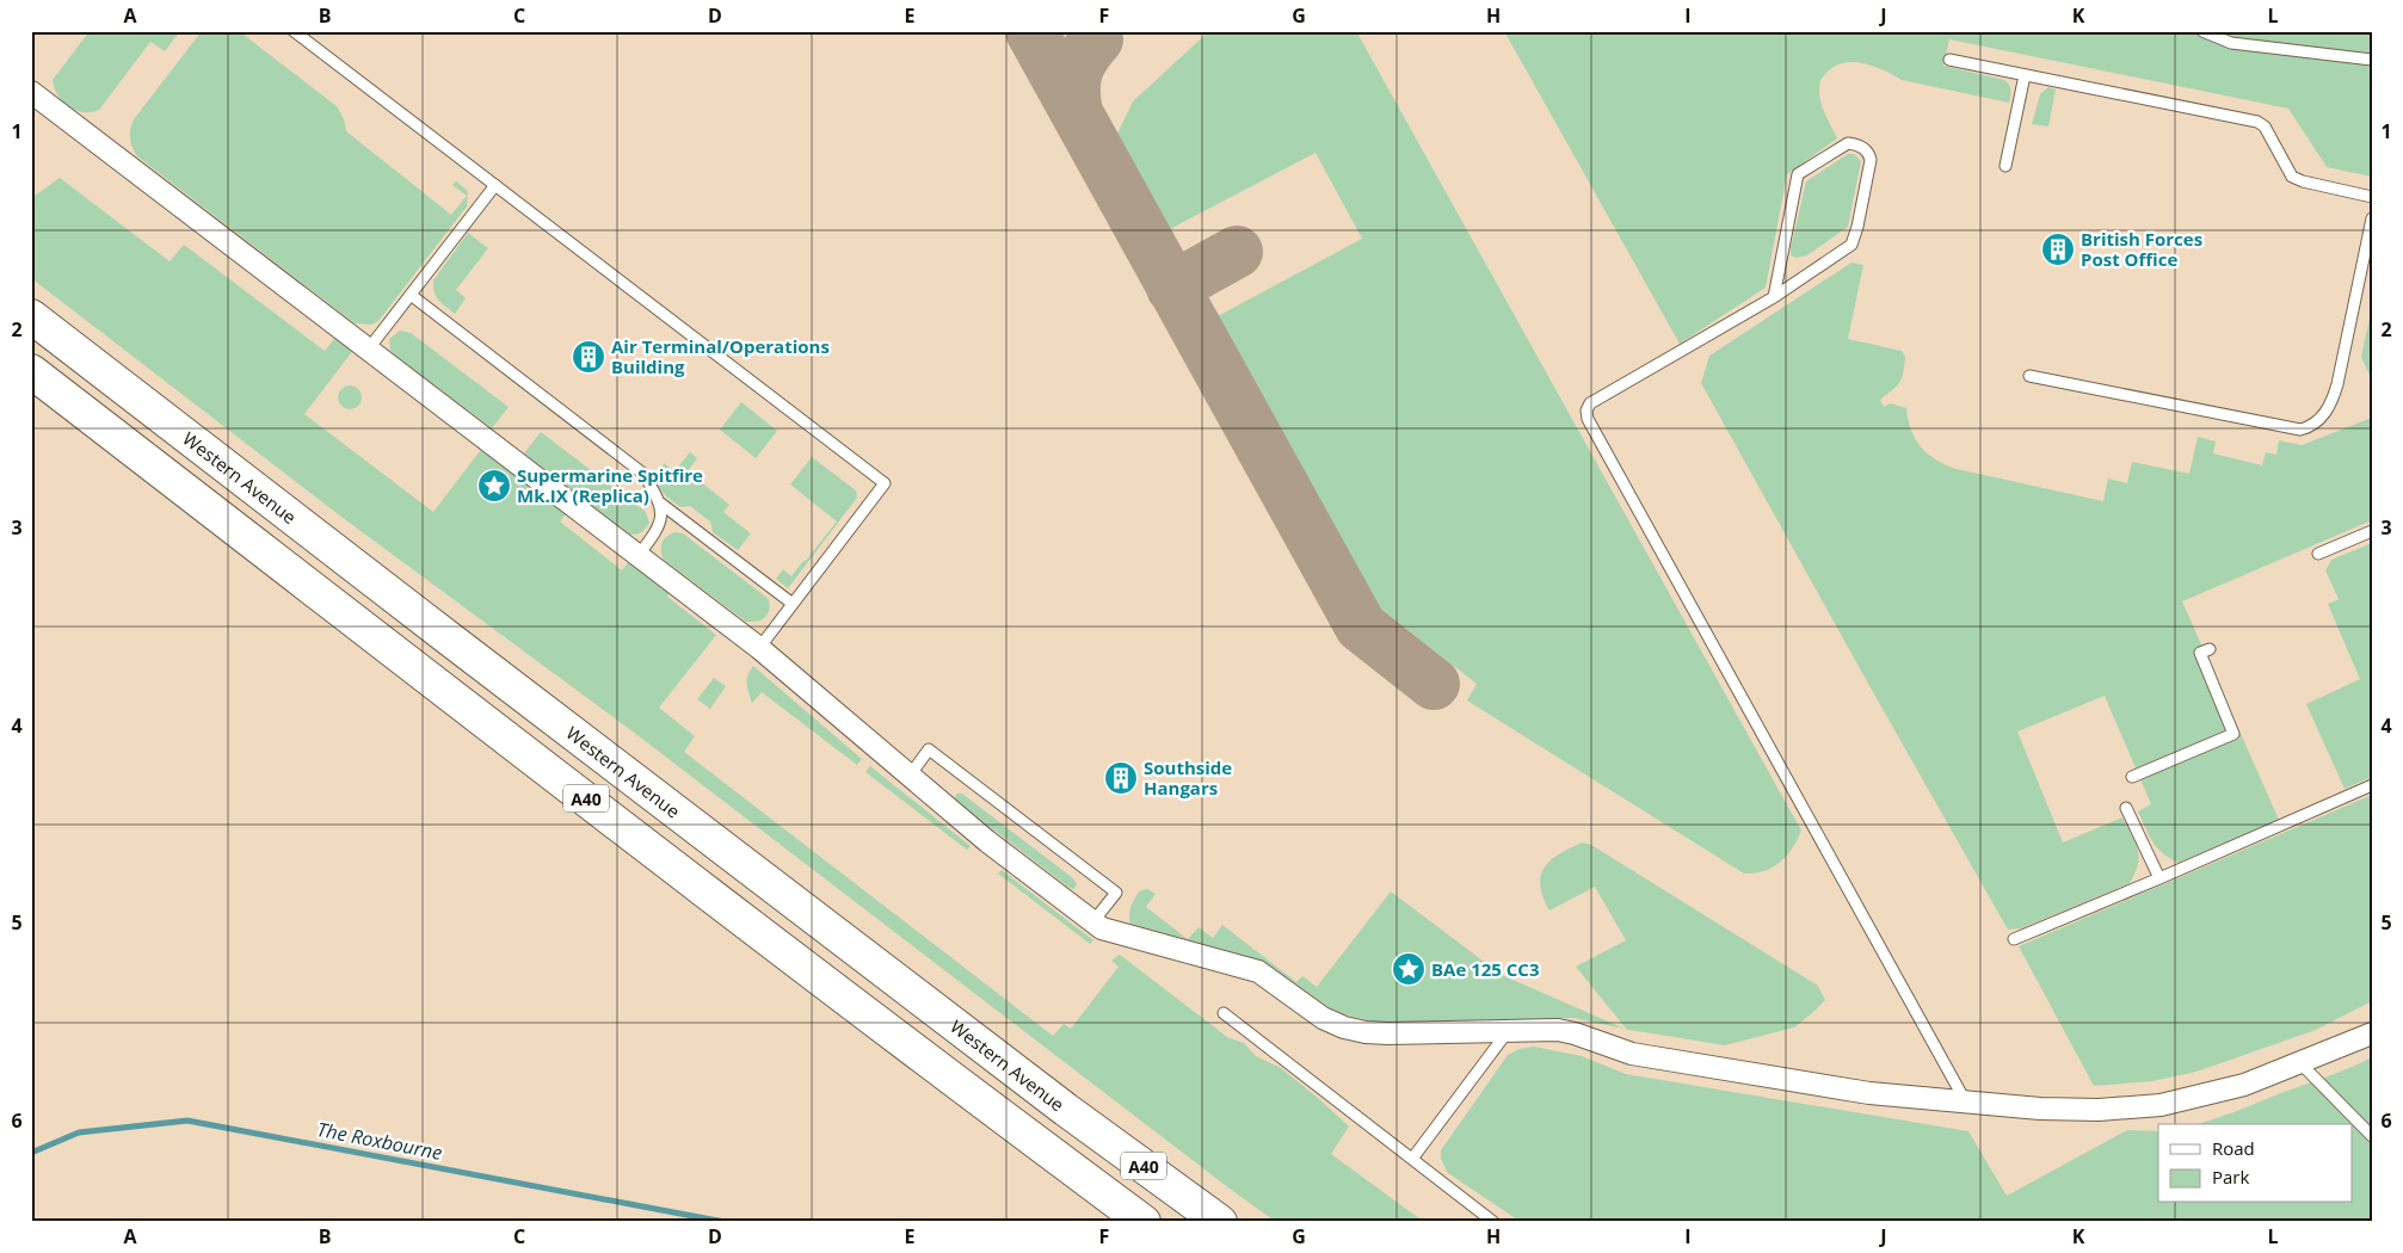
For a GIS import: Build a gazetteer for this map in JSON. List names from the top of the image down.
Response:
{
  "streets": {
    "highway": ["Western Avenue", "A40"]
  },
  "water": ["The Roxbourne"],
  "places": {
    "building": ["British Forces Post Office", "Air Terminal/Operations Building", "Southside Hangars"],
    "place": ["Supermarine Spitfire Mk.IX (Replica)", "BAe 125 CC3"]
  },
  "legend": ["Road", "Park"],
  "grid": {
    "columns": [
      "A",
      "B",
      "C",
      "D",
      "E",
      "F",
      "G",
      "H",
      "I",
      "J",
      "K",
      "L"
    ],
    "rows": [
      "1",
      "2",
      "3",
      "4",
      "5",
      "6"
    ]
  }
}
